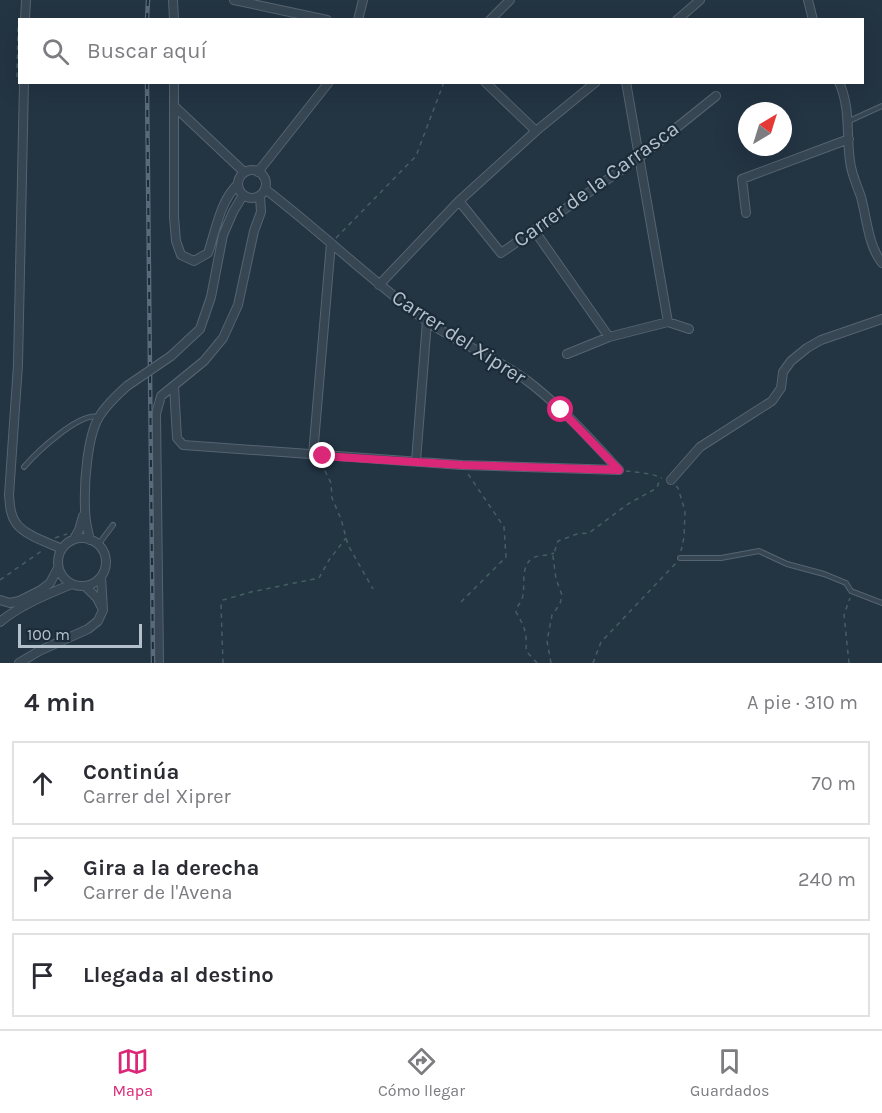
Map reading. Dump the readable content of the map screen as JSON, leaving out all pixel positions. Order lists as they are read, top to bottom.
{
  "streets": {
    "street": ["Carrer de la Carrasca", "Carrer del Xiprer"]
  },
  "scale_bar": "100 m",
  "north": "top right",
  "page": {
    "search": "Buscar aquí",
    "scale": "100 m",
    "heading": ["4 min", "A pie · 310 m"],
    "list": [
      ["Continúa", "Carrer del Xiprer", "70 m"],
      ["Gira a la derecha", "Carrer de l'Avena", "240 m"],
      "Llegada al destino"
    ],
    "nav": ["Mapa", "Cómo llegar", "Guardados"]
  }
}
